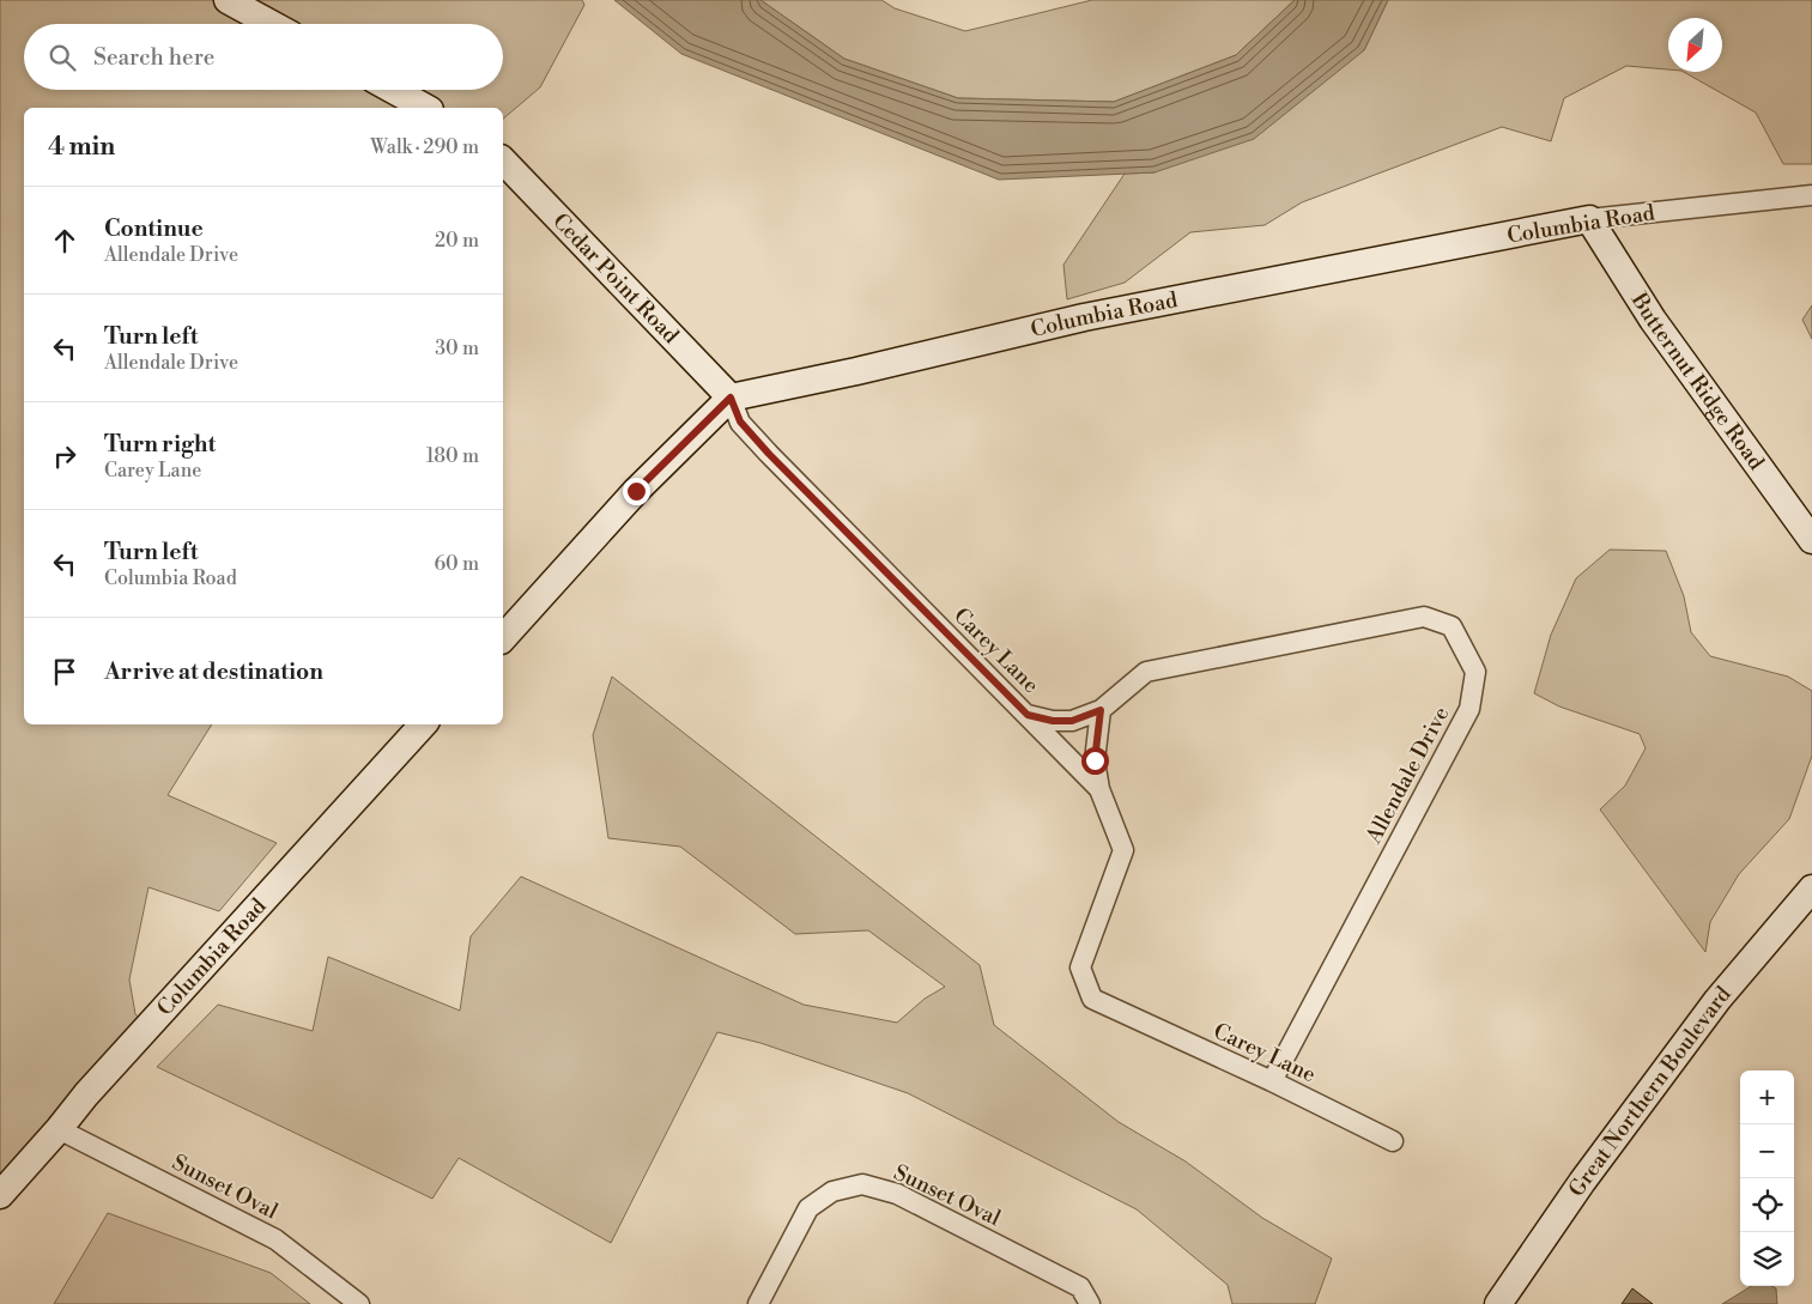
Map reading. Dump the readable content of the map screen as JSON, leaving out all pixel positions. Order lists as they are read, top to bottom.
{
  "streets": {
    "street": [
      "Columbia Road",
      "Cedar Point Road",
      "Butternut Ridge Road",
      "Carey Lane",
      "Allendale Drive",
      "Great Northern Boulevard",
      "Sunset Oval"
    ]
  },
  "crossings": [
    ["Columbia Road", "Cedar Point Road"],
    ["Columbia Road", "Butternut Ridge Road"],
    ["Columbia Road", "Carey Lane"],
    ["Columbia Road", "Sunset Oval"],
    ["Cedar Point Road", "Carey Lane"],
    ["Carey Lane", "Allendale Drive"]
  ],
  "north": "bottom left",
  "page": {
    "search": "Search here",
    "heading": ["4 min", "Walk · 290 m"],
    "list": [
      ["Continue", "Allendale Drive", "20 m"],
      ["Turn left", "Allendale Drive", "30 m"],
      ["Turn right", "Carey Lane", "180 m"],
      ["Turn left", "Columbia Road", "60 m"],
      "Arrive at destination"
    ],
    "map_buttons": ["+", "−"]
  }
}
